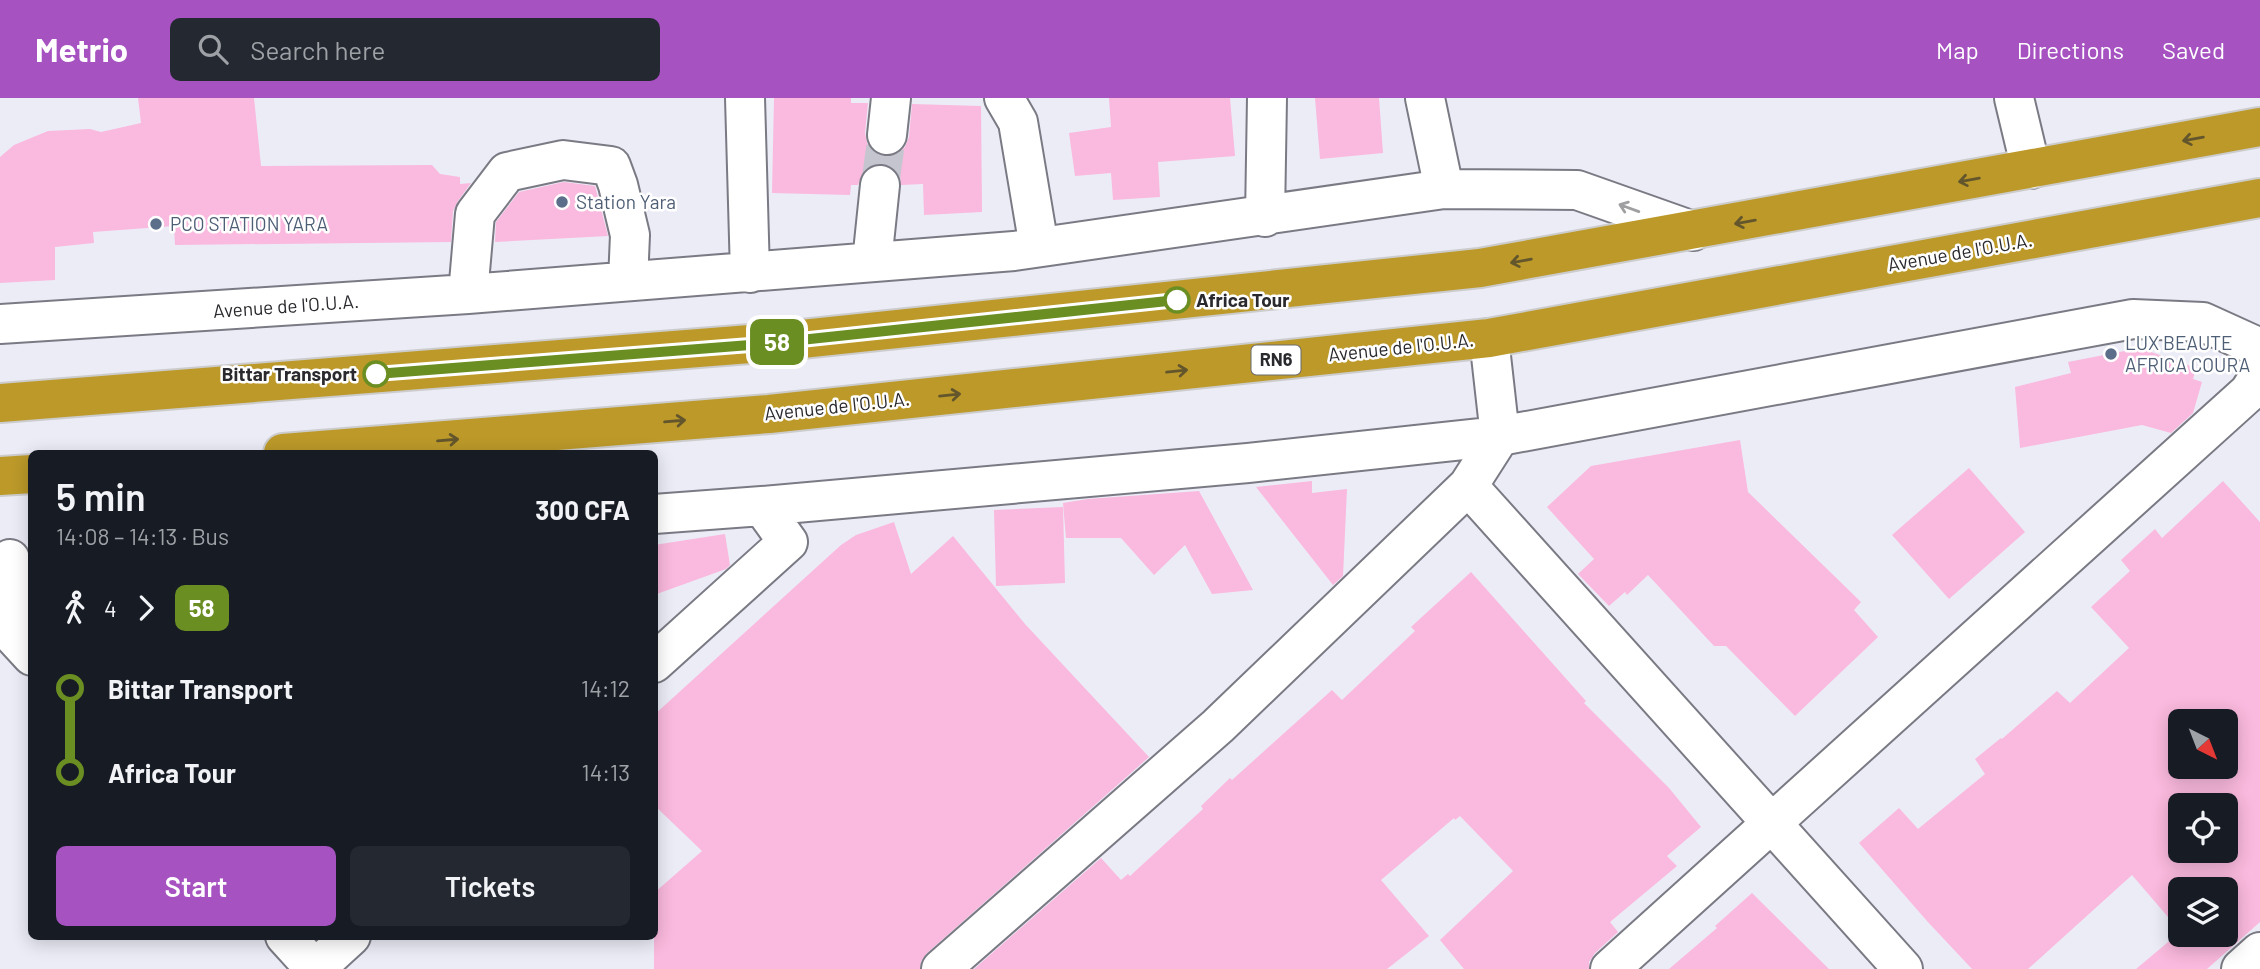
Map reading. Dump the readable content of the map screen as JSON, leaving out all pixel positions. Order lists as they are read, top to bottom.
{
  "streets": {
    "highway": ["Avenue de l'O.U.A.", "RN6"]
  },
  "places": [
    "Station Yara",
    "PCO STATION YARA",
    "Africa Tour",
    "LUX BEAUTE AFRICA COURA",
    "Bittar Transport"
  ],
  "lines": ["bus line 58"],
  "north": "bottom right",
  "page": {
    "header": "Metrio",
    "search": "Search here",
    "nav": ["Map", "Directions", "Saved"],
    "on_map": "58",
    "heading": ["5 min", "14:08 – 14:13 · Bus", "300 CFA"],
    "legs": ["4", "58"],
    "list": [
      {
        "name": "Bittar Transport",
        "value": "14:12"
      },
      {
        "name": "Africa Tour",
        "value": "14:13"
      }
    ],
    "buttons": ["Start", "Tickets"]
  }
}
